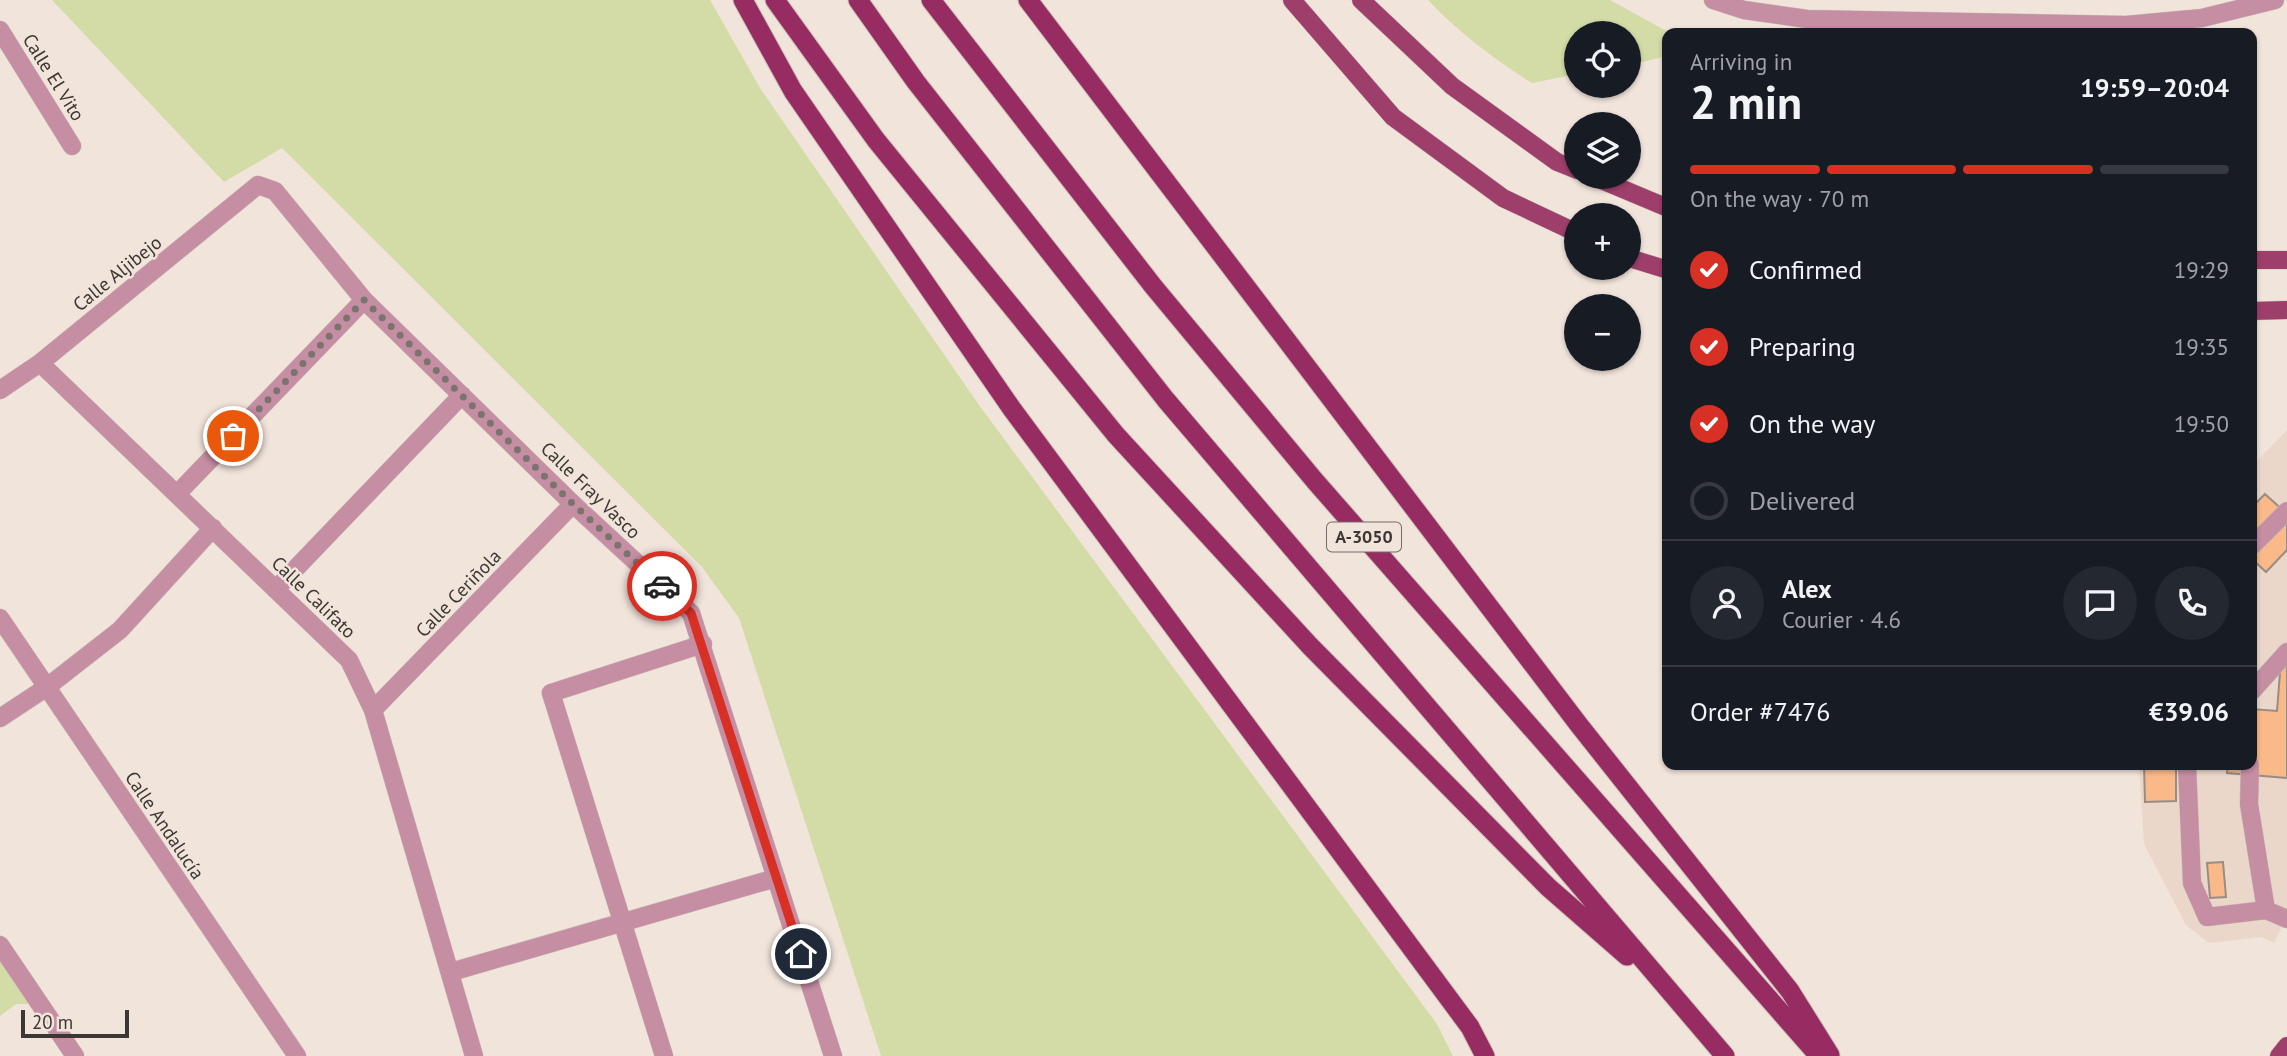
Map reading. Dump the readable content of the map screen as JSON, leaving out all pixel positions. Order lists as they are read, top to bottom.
{
  "streets": {
    "highway": ["A-3050"],
    "street": [
      "Calle El Vito",
      "Calle Aljibejo",
      "Calle Fray Vasco",
      "Calle Ceriñola",
      "Calle Califato",
      "Calle Andalucía"
    ]
  },
  "crossings": [
    ["Calle Aljibejo", "Calle Fray Vasco"],
    ["Calle Aljibejo", "Calle Califato"],
    ["Calle Fray Vasco", "Calle Ceriñola"],
    ["Calle Ceriñola", "Calle Califato"]
  ],
  "scale_bar": "20 m",
  "page": {
    "map_buttons": ["+", "−"],
    "heading": ["2 min", "Arriving in", "19:59–20:04"],
    "panel": [
      "Alex",
      "Courier · 4.6",
      "Order #7476",
      "€39.06"
    ],
    "bar": "On the way · 70 m",
    "list": [
      ["Confirmed", "19:29"],
      ["Preparing", "19:35"],
      ["On the way", "19:50"],
      "Delivered"
    ],
    "scale": "20 m"
  }
}
